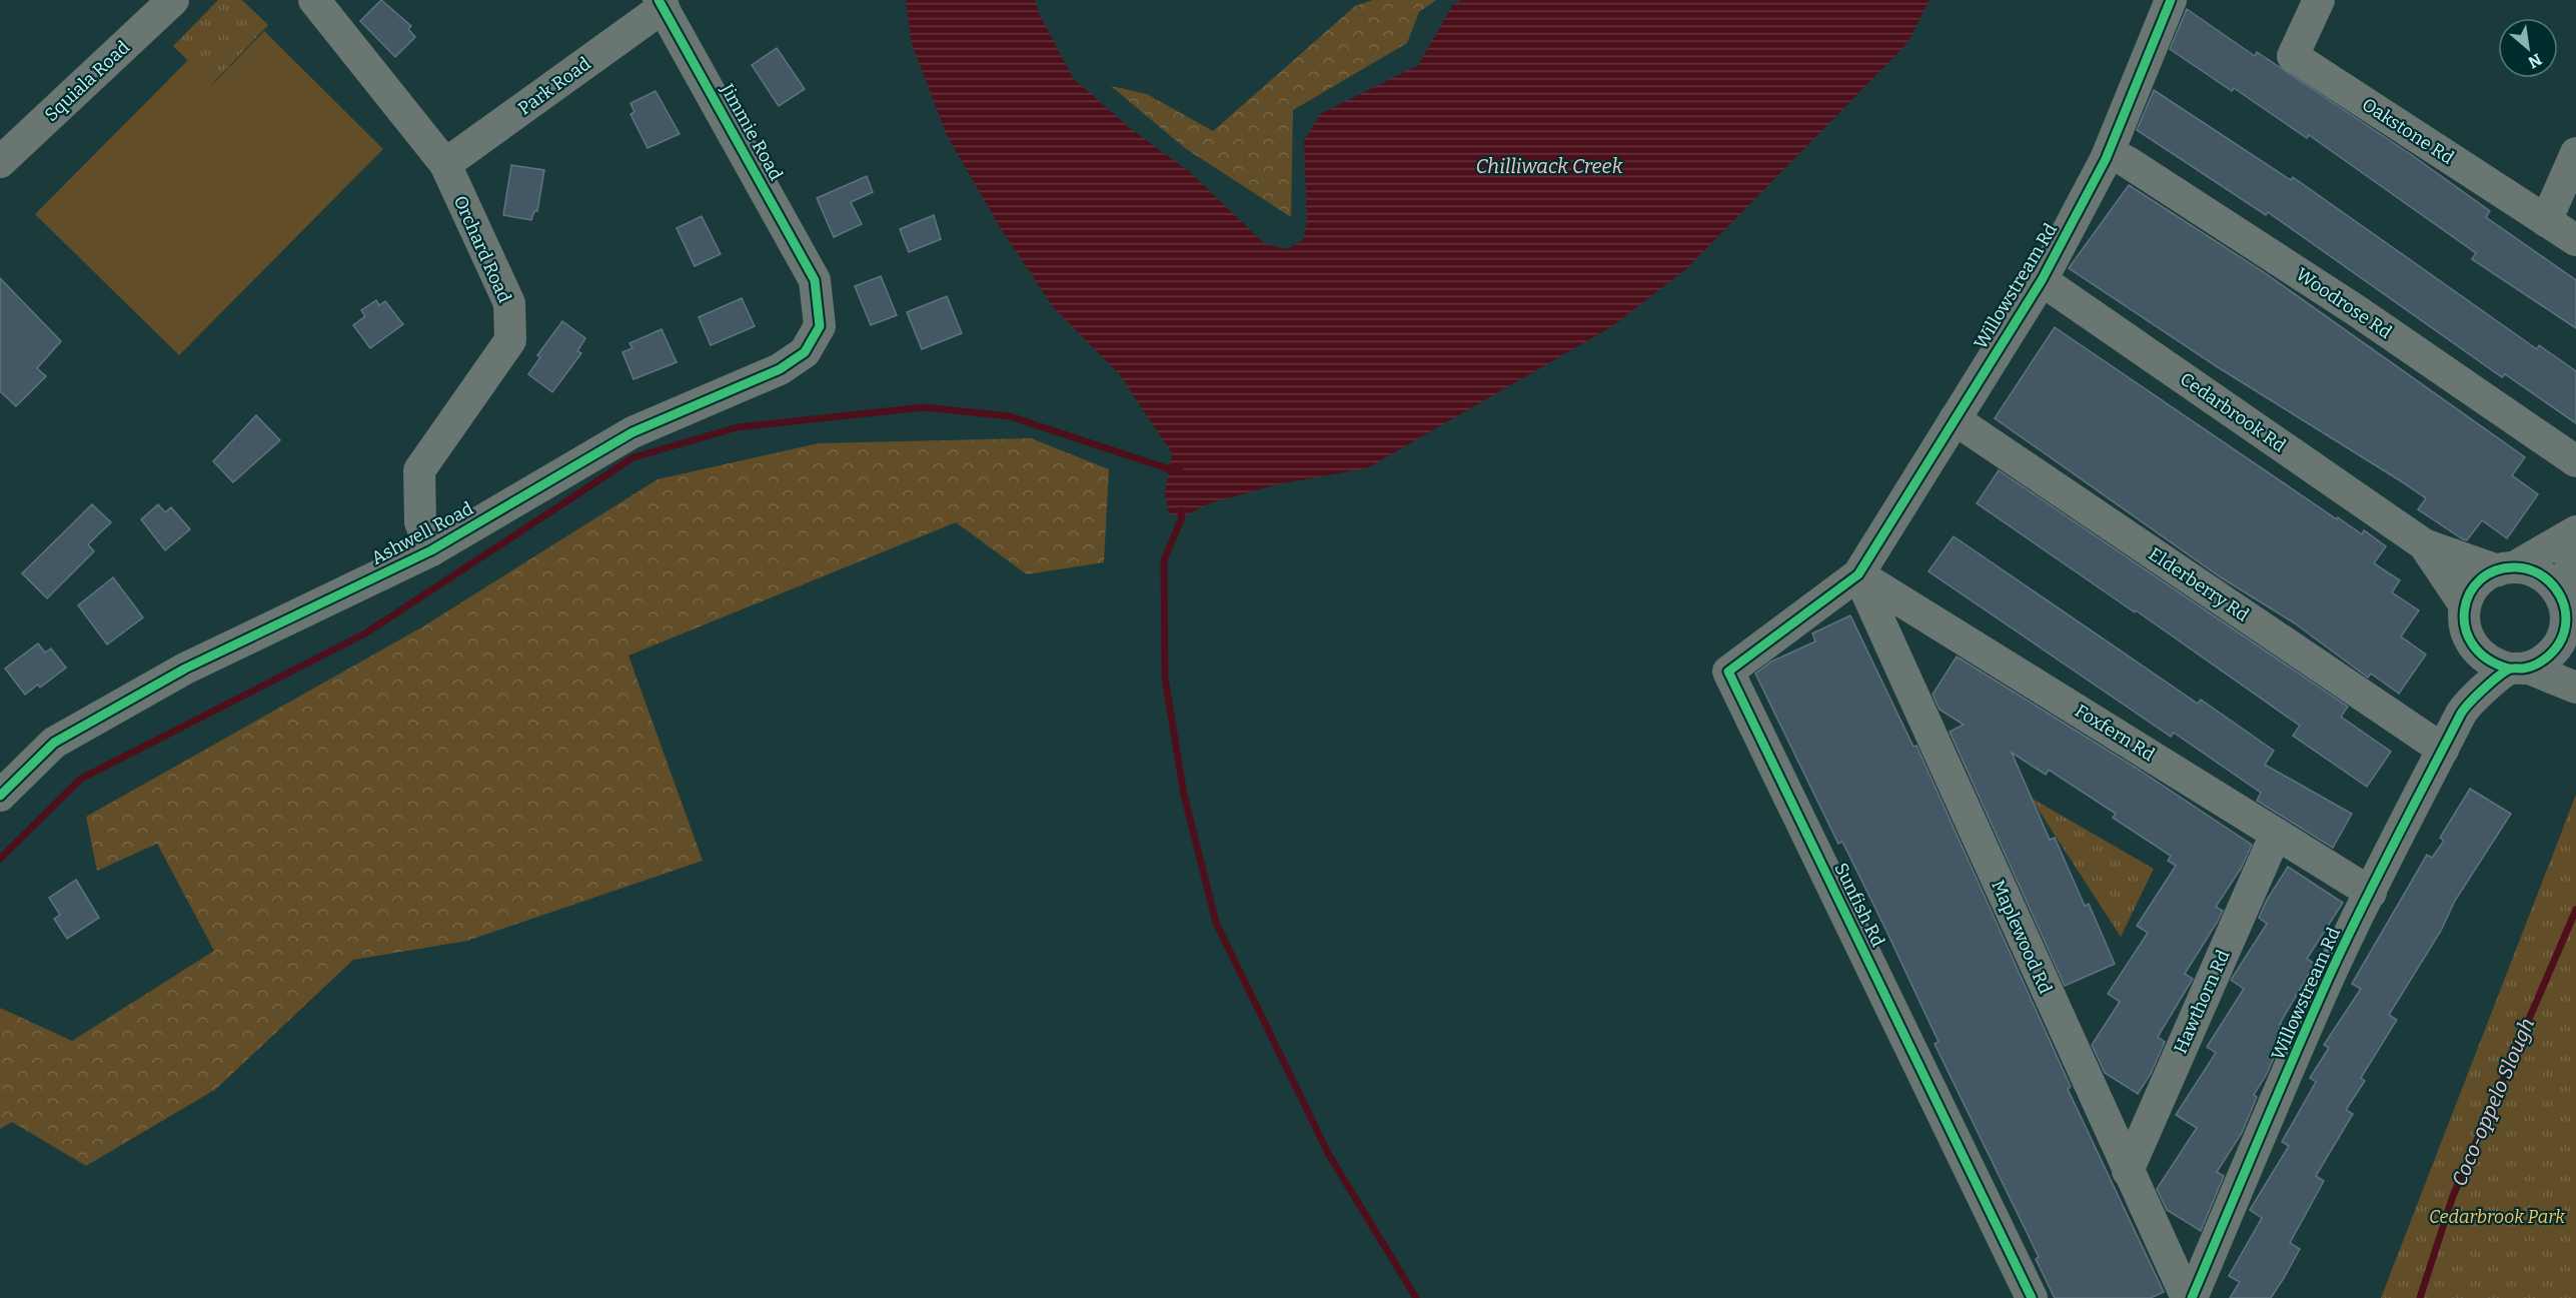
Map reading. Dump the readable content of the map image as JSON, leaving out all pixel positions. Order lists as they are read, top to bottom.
{
  "streets": {
    "street": [
      "Squiala Road",
      "Park Road",
      "Oakstone Rd",
      "Jimmie Road",
      "Orchard Road",
      "Willowstream Rd",
      "Woodrose Rd",
      "Cedarbrook Rd",
      "Ashwell Road",
      "Elderberry Rd",
      "Foxfern Rd",
      "Sunfish Rd",
      "Maplewood Rd",
      "Hawthorn Rd"
    ]
  },
  "crossings": [
    ["Park Road", "Jimmie Road"],
    ["Park Road", "Orchard Road"],
    ["Jimmie Road", "Ashwell Road"],
    ["Orchard Road", "Ashwell Road"],
    ["Willowstream Rd", "Woodrose Rd"],
    ["Willowstream Rd", "Cedarbrook Rd"],
    ["Willowstream Rd", "Elderberry Rd"],
    ["Willowstream Rd", "Foxfern Rd"],
    ["Willowstream Rd", "Sunfish Rd"],
    ["Willowstream Rd", "Maplewood Rd"],
    ["Foxfern Rd", "Sunfish Rd"],
    ["Foxfern Rd", "Maplewood Rd"],
    ["Foxfern Rd", "Hawthorn Rd"],
    ["Sunfish Rd", "Maplewood Rd"],
    ["Maplewood Rd", "Hawthorn Rd"]
  ],
  "water": ["Chilliwack Creek", "Coco-oppelo Slough"],
  "parks": ["Cedarbrook Park"],
  "north": "bottom right"
}
